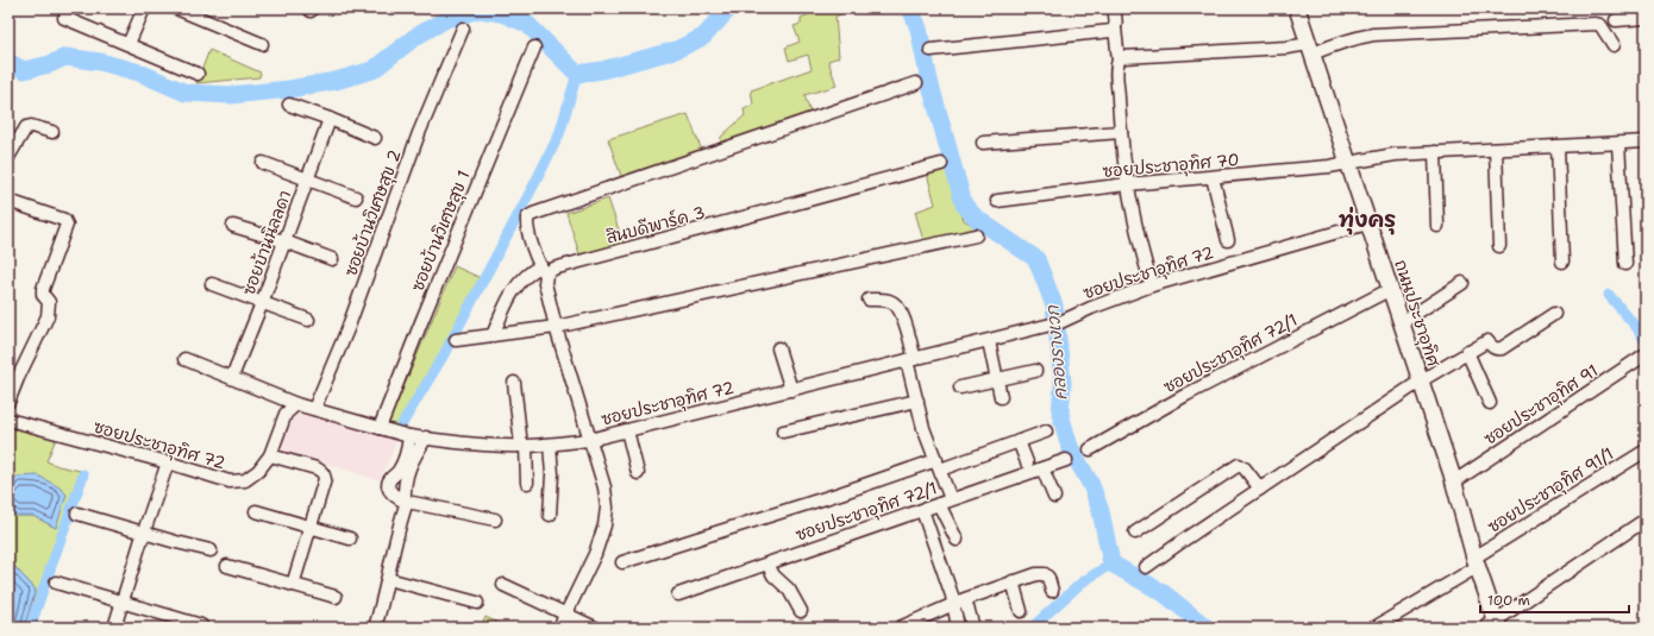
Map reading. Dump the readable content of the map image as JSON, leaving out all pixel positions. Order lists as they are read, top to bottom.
{
  "streets": {
    "main road": ["ถนนประชาอุทิศ"],
    "street": [
      "ซอยประชาอุทิศ 70",
      "ซอยบ้านวิเศษสุข 2",
      "สินบดีพาร์ค 3",
      "ซอยบ้านวิเศษสุข 1",
      "ซอยบ้านนิลลดา",
      "ซอยประชาอุทิศ 72",
      "ซอยประชาอุทิศ 72/1",
      "ซอยประชาอุทิศ 91",
      "ซอยประชาอุทิศ 91/1"
    ]
  },
  "crossings": [
    ["ซอยประชาอุทิศ 70", "ถนนประชาอุทิศ"],
    ["ซอยบ้านวิเศษสุข 2", "ซอยประชาอุทิศ 72"],
    ["ซอยบ้านวิเศษสุข 1", "ซอยประชาอุทิศ 72"],
    ["ซอยประชาอุทิศ 72", "ถนนประชาอุทิศ"],
    ["ถนนประชาอุทิศ", "ซอยประชาอุทิศ 72/1"],
    ["ถนนประชาอุทิศ", "ซอยประชาอุทิศ 91"],
    ["ถนนประชาอุทิศ", "ซอยประชาอุทิศ 91/1"]
  ],
  "districts": ["ทุ่งครุ"],
  "water": ["คลองรางเวก"],
  "scale_bar": "100 m"
}
